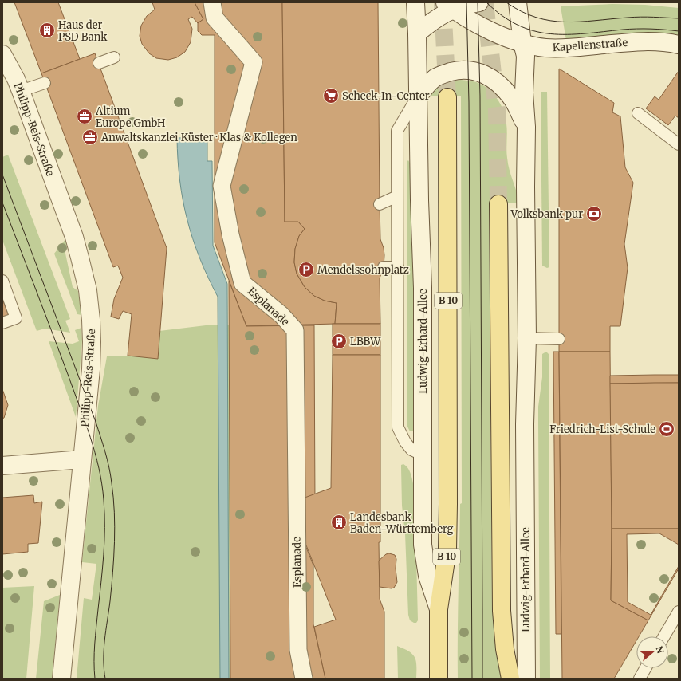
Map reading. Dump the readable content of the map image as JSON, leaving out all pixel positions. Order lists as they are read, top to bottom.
{
  "streets": {
    "main road": [
      "Kapellenstraße",
      "Philipp-Reis-Straße",
      "B 10",
      "Ludwig-Erhard-Allee"
    ],
    "street": ["Esplanade"]
  },
  "crossings": [
    ["Kapellenstraße", "Ludwig-Erhard-Allee"],
    ["B 10", "Ludwig-Erhard-Allee"]
  ],
  "places": {
    "building": ["Haus der PSD Bank", "Landesbank Baden-Württemberg"],
    "supermarket": ["Scheck-In-Center"],
    "office": ["Altium Europe GmbH", "Anwaltskanzlei Küster · Klas & Kollegen"],
    "bank": ["Volksbank pur"],
    "parking": ["Mendelssohnplatz", "LBBW"],
    "sports": ["Friedrich-List-Schule"]
  },
  "north": "right"
}
